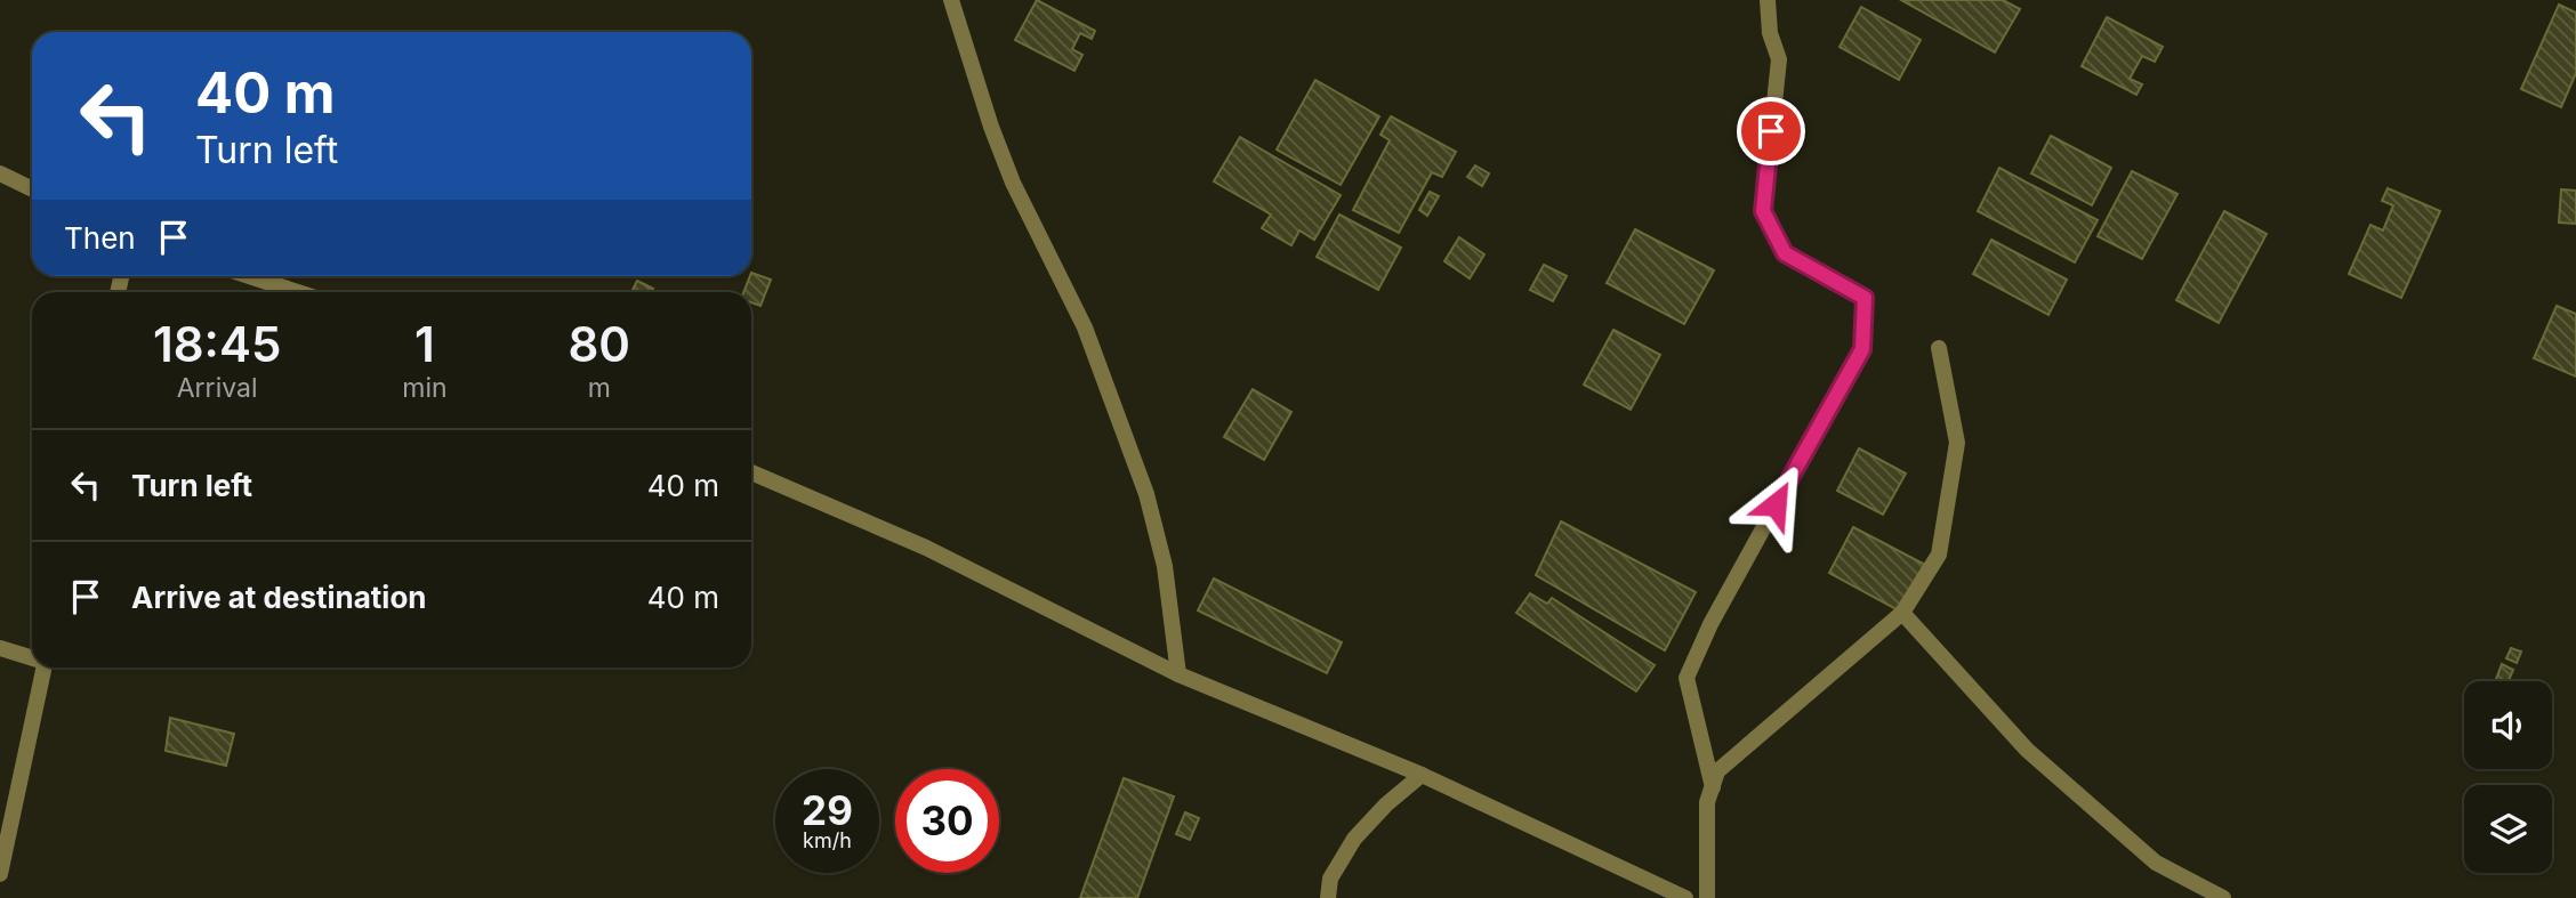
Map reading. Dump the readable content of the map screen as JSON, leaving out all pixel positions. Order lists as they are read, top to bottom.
{
  "page": {
    "turn": ["40 m", "Turn left"],
    "then": "Then",
    "eta": [
      "18:45",
      "Arrival",
      "1",
      "min",
      "80",
      "m"
    ],
    "list": [
      {
        "name": "Turn left",
        "value": "40 m"
      },
      {
        "name": "Arrive at destination",
        "value": "40 m"
      }
    ],
    "speed": "29 km/h",
    "limit": "30"
  }
}
